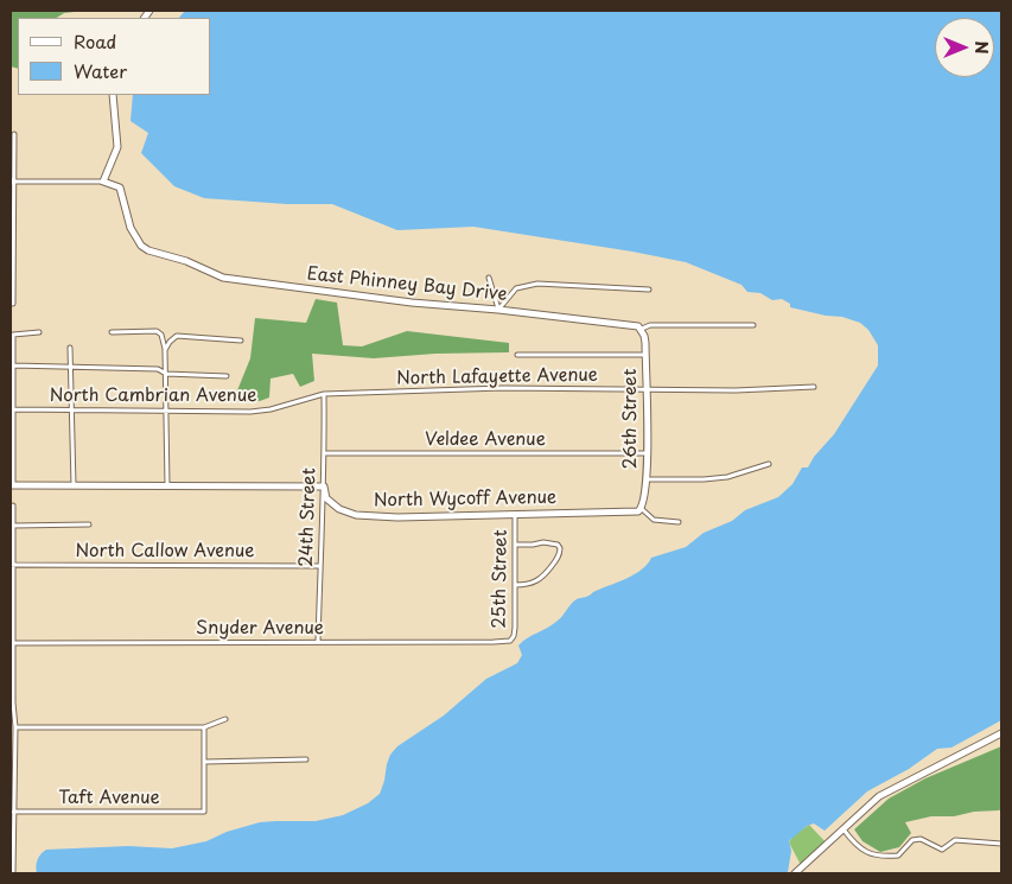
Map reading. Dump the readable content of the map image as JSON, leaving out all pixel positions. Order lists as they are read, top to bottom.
{
  "streets": {
    "street": [
      "East Phinney Bay Drive",
      "North Lafayette Avenue",
      "North Cambrian Avenue",
      "26th Street",
      "Veldee Avenue",
      "North Wycoff Avenue",
      "24th Street",
      "North Callow Avenue",
      "25th Street",
      "Snyder Avenue",
      "Taft Avenue"
    ]
  },
  "crossings": [
    ["East Phinney Bay Drive", "26th Street"],
    ["North Lafayette Avenue", "North Cambrian Avenue"],
    ["North Lafayette Avenue", "26th Street"],
    ["North Lafayette Avenue", "24th Street"],
    ["North Cambrian Avenue", "24th Street"],
    ["26th Street", "Veldee Avenue"],
    ["26th Street", "North Wycoff Avenue"],
    ["Veldee Avenue", "24th Street"],
    ["North Wycoff Avenue", "24th Street"],
    ["North Wycoff Avenue", "25th Street"],
    ["24th Street", "North Callow Avenue"],
    ["24th Street", "Snyder Avenue"],
    ["25th Street", "Snyder Avenue"]
  ],
  "legend": ["Road", "Water"],
  "north": "right"
}
